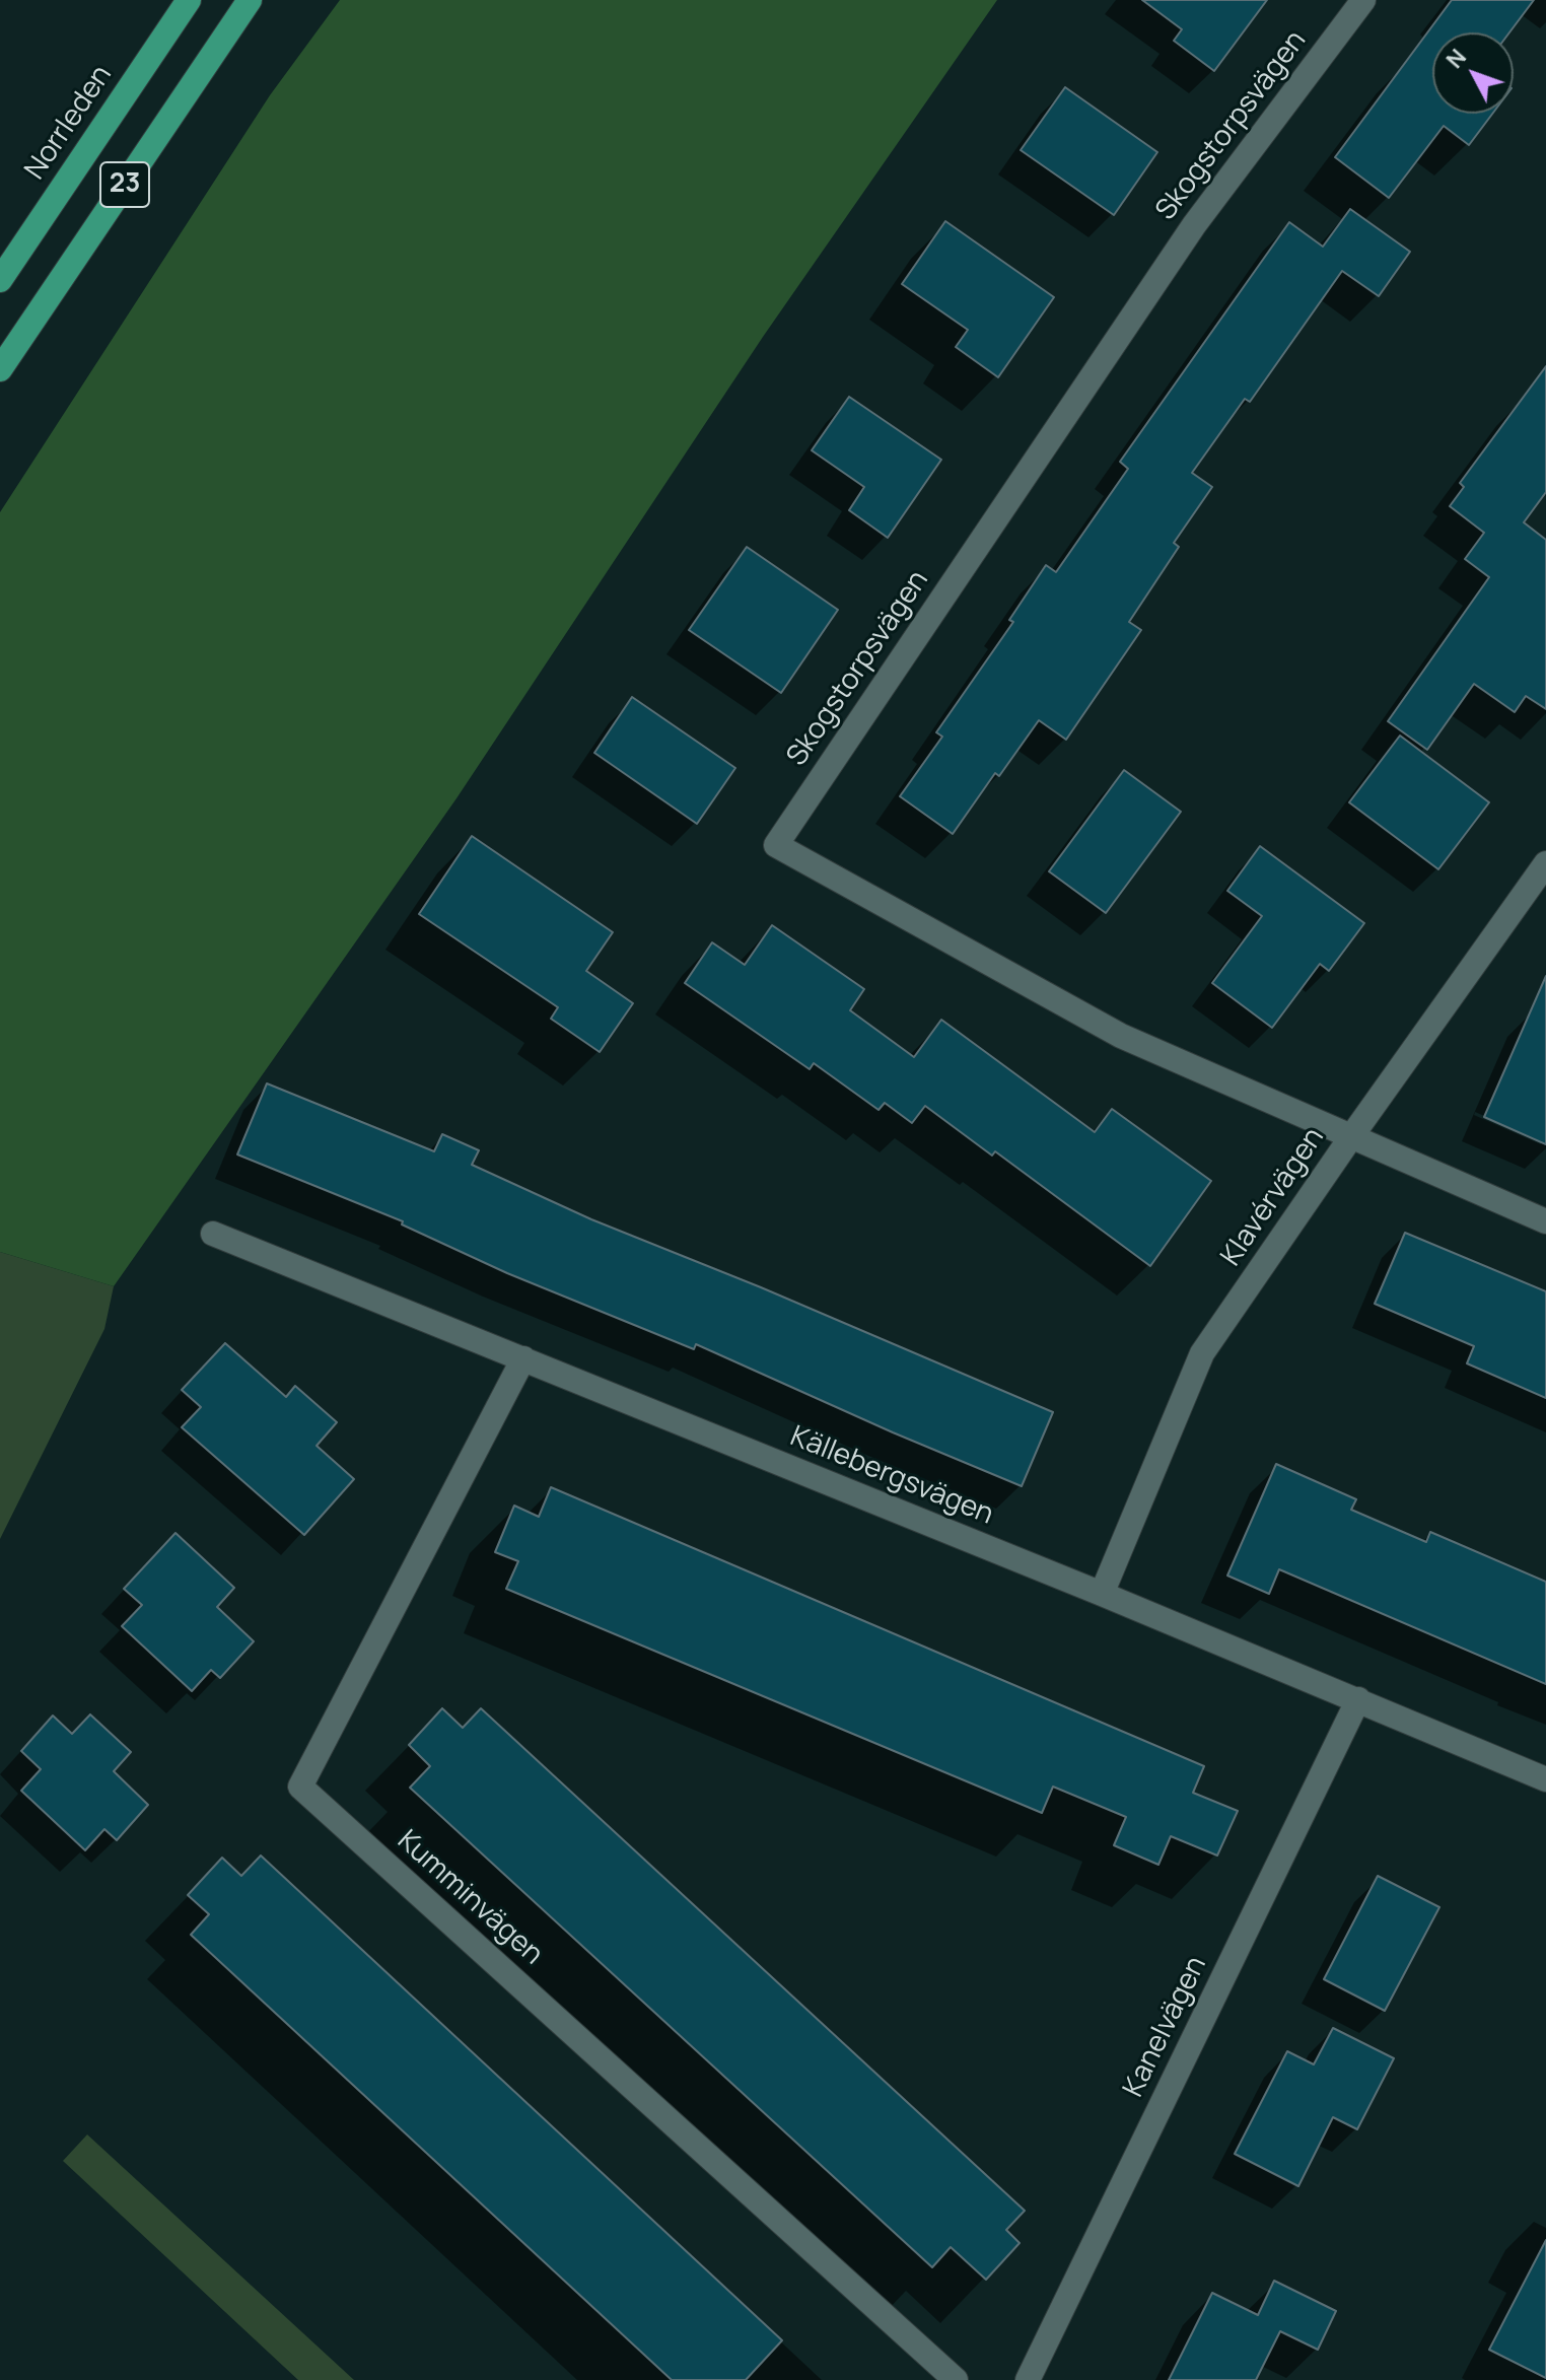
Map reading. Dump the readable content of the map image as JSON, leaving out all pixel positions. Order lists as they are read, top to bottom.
{
  "streets": {
    "highway": ["Norrleden", "23"],
    "street": [
      "Skogstorpsvägen",
      "Klavérvägen",
      "Källebergsvägen",
      "Kumminvägen",
      "Kanelvägen"
    ]
  },
  "crossings": [
    ["Skogstorpsvägen", "Klavérvägen"],
    ["Klavérvägen", "Källebergsvägen"],
    ["Källebergsvägen", "Kumminvägen"],
    ["Källebergsvägen", "Kanelvägen"]
  ],
  "north": "top left"
}
